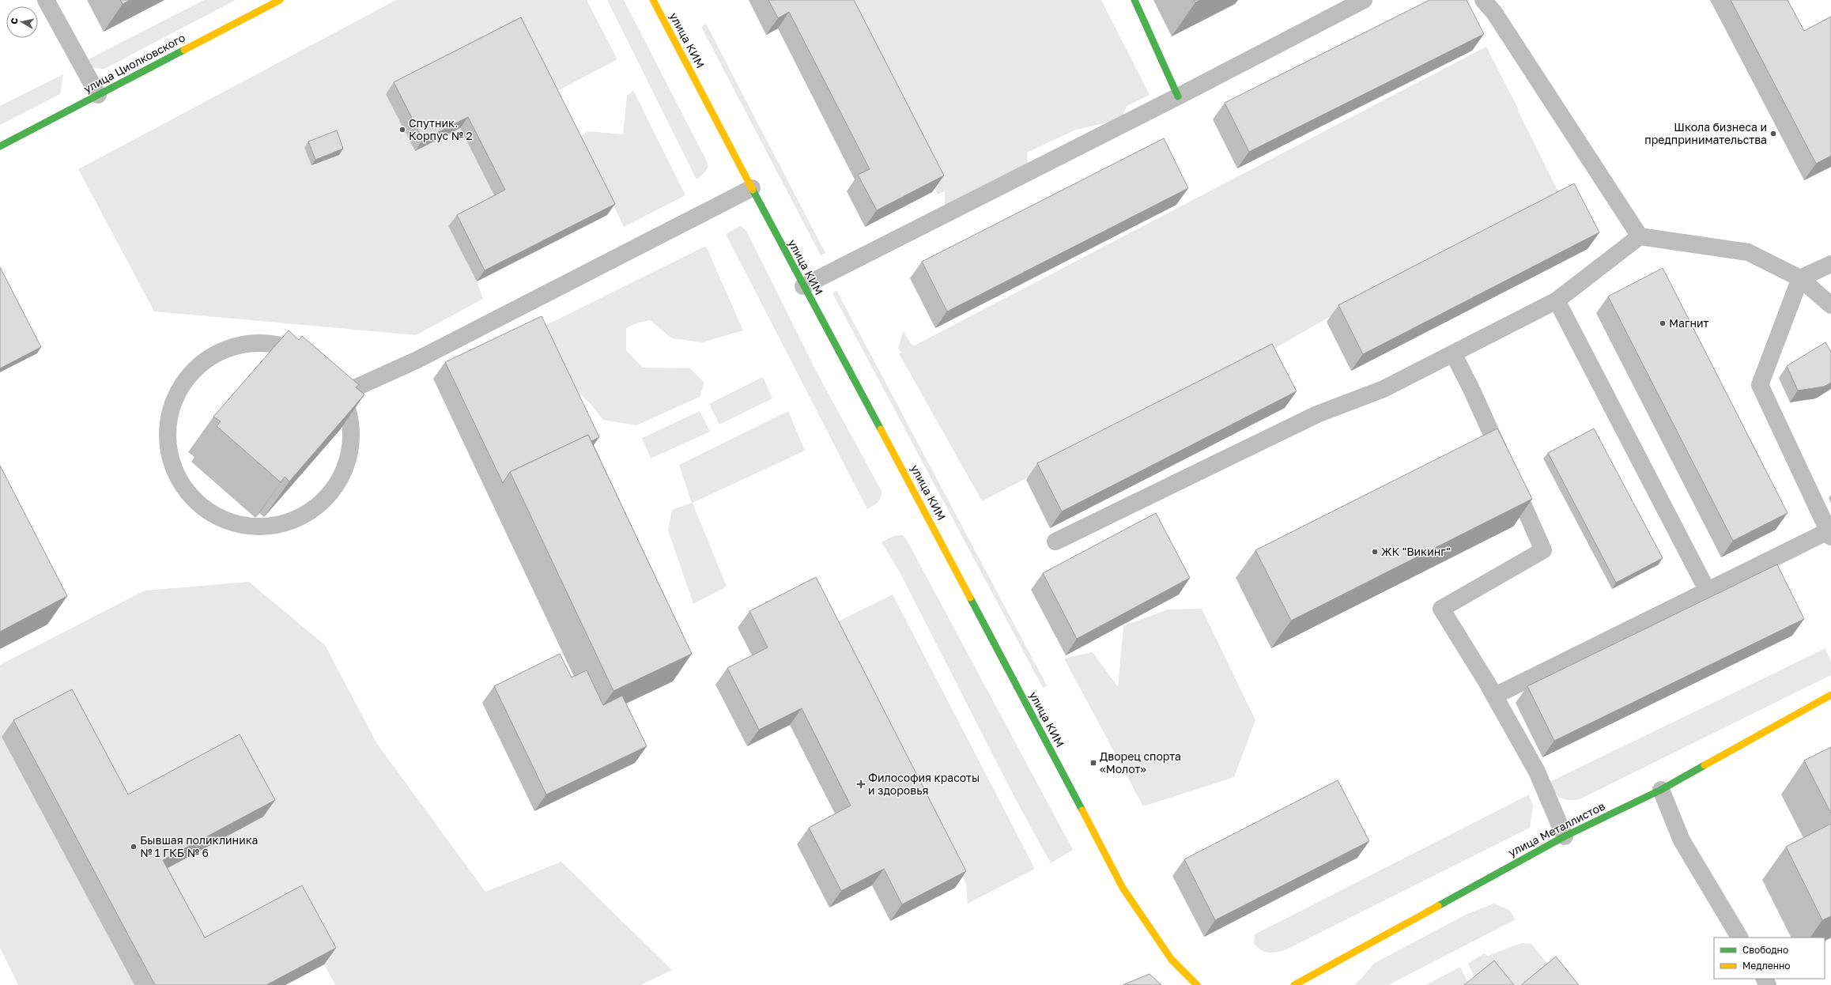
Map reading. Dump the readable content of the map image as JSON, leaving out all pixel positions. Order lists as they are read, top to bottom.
{
  "streets": {
    "street": ["улица КИМ", "улица Циолковского", "улица Металлистов"]
  },
  "places": {
    "other": [
      "Спутник. Корпус № 2",
      "Школа бизнеса и предпринимательства",
      "Магнит",
      "ЖК \"Викинг\"",
      "Бывшая поликлиника № 1 ГКБ № 6"
    ],
    "transit": ["Дворец спорта «Молот»"],
    "health": ["Философия красоты и здоровья"]
  },
  "legend": ["Свободно", "Медленно"],
  "north": "left"
}
